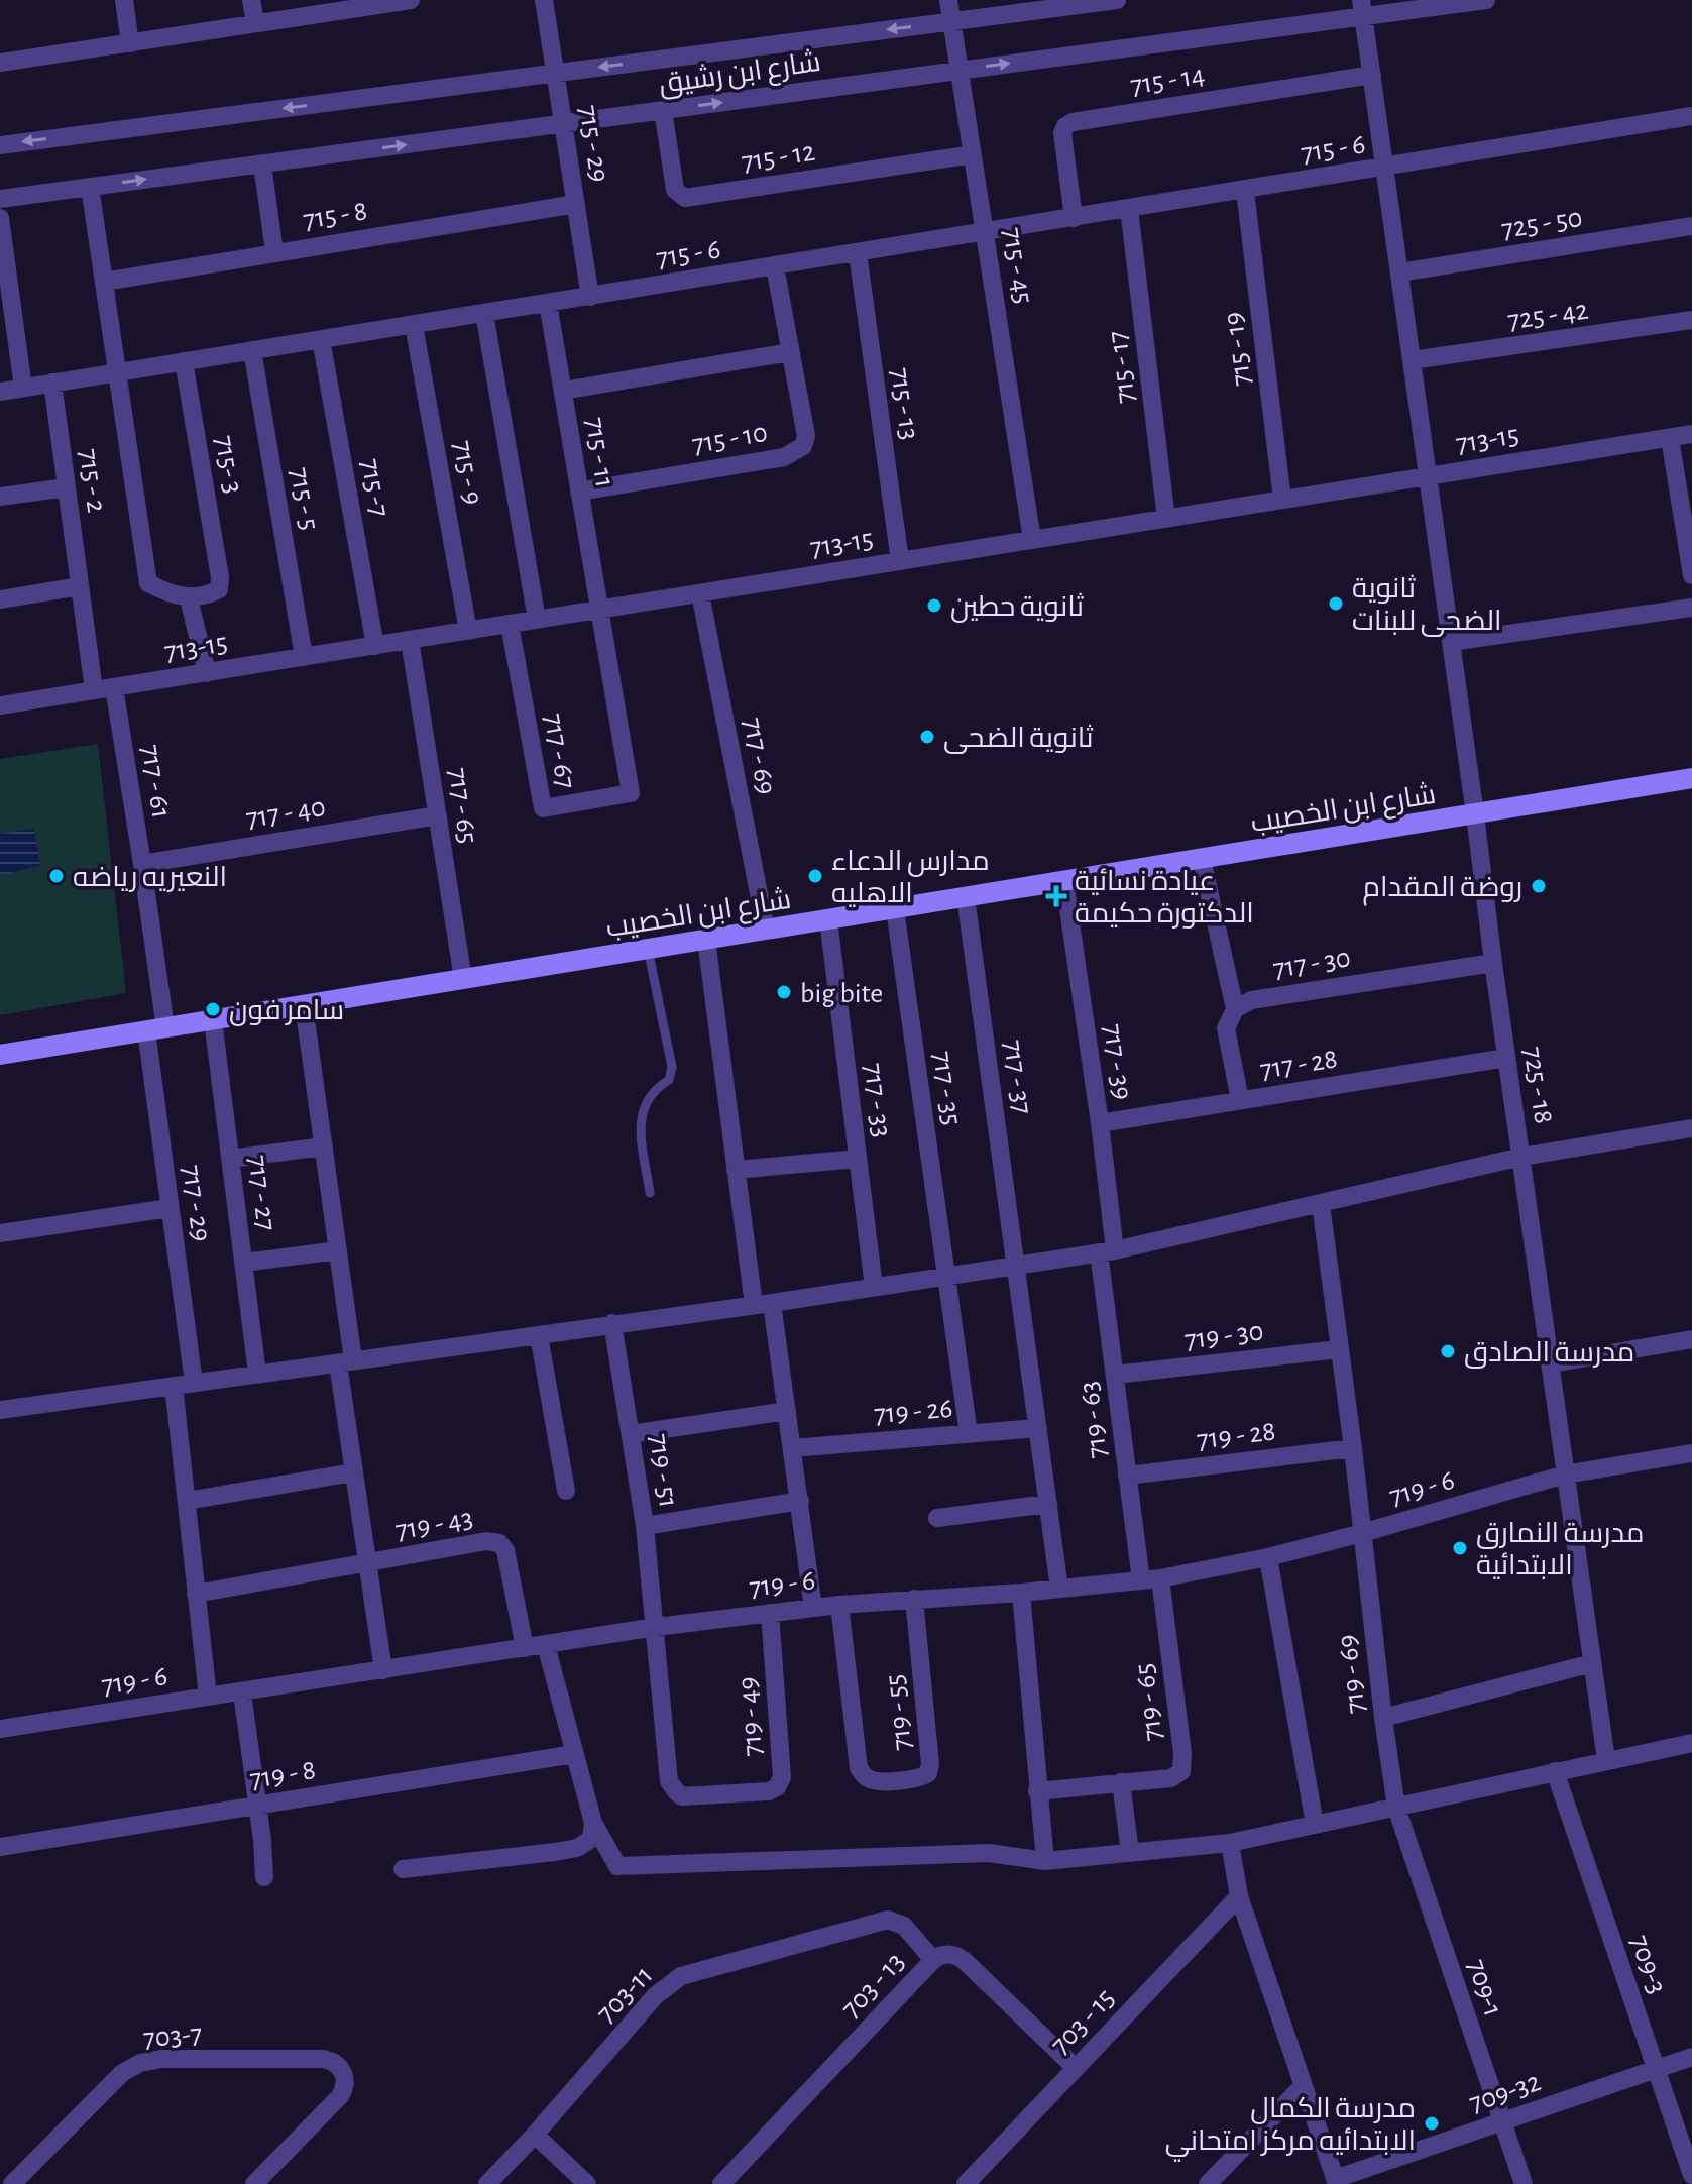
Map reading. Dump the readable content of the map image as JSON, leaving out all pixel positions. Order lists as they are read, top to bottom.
{
  "streets": {
    "street": [
      "شارع ابن رشيق",
      "715 - 14",
      "715 - 29",
      "715 - 6",
      "715 - 12",
      "715 - 8",
      "725 - 50",
      "715 - 45",
      "725 - 42",
      "715 - 19",
      "715 - 17",
      "715 - 13",
      "715 - 10",
      "713-15",
      "715 - 11",
      "715- 3",
      "715 - 9",
      "715 - 2",
      "715 -7",
      "715 - 5",
      "717 - 67",
      "717 - 69",
      "717 - 61",
      "717 - 65",
      "شارع ابن الخصيب",
      "717 - 40",
      "717 - 30",
      "717 - 39",
      "717 - 28",
      "717 - 37",
      "725 - 18",
      "717 - 35",
      "717 - 33",
      "717 - 27",
      "717 - 29",
      "719 - 30",
      "719 - 26",
      "719 - 63",
      "719 - 28",
      "719 - 51",
      "719 - 6",
      "719 - 43",
      "719 - 69",
      "719 - 65",
      "719 - 55",
      "719 - 49",
      "719 - 8",
      "709-3",
      "703 - 13",
      "709-1",
      "703-11",
      "703 - 15",
      "703-7",
      "709-32"
    ]
  },
  "crossings": [
    ["شارع ابن رشيق", "715 - 29"],
    ["شارع ابن رشيق", "715 - 12"],
    ["شارع ابن رشيق", "715 - 45"],
    ["شارع ابن رشيق", "725 - 18"],
    ["715 - 14", "715 - 6"],
    ["715 - 14", "725 - 18"],
    ["715 - 29", "715 - 6"],
    ["715 - 29", "715 - 8"],
    ["715 - 6", "715 - 45"],
    ["715 - 6", "715 - 19"],
    ["715 - 6", "715 - 17"],
    ["715 - 6", "715 - 13"],
    ["715 - 6", "715 - 10"],
    ["715 - 6", "715 - 11"],
    ["715 - 6", "715- 3"],
    ["715 - 6", "715 - 9"],
    ["715 - 6", "715 - 2"],
    ["715 - 6", "715 -7"],
    ["715 - 6", "715 - 5"],
    ["715 - 6", "725 - 18"],
    ["715 - 12", "715 - 45"],
    ["725 - 50", "725 - 18"],
    ["715 - 45", "713-15"],
    ["725 - 42", "725 - 18"],
    ["715 - 19", "713-15"],
    ["715 - 17", "713-15"],
    ["715 - 13", "713-15"],
    ["715 - 10", "715 - 11"],
    ["713-15", "715 - 11"],
    ["713-15", "715 - 9"],
    ["713-15", "715 - 2"],
    ["713-15", "715 -7"],
    ["713-15", "715 - 5"],
    ["713-15", "717 - 67"],
    ["713-15", "717 - 69"],
    ["713-15", "717 - 61"],
    ["713-15", "717 - 65"],
    ["713-15", "725 - 18"],
    ["715 - 11", "717 - 67"],
    ["717 - 69", "شارع ابن الخصيب"],
    ["717 - 61", "شارع ابن الخصيب"],
    ["717 - 61", "717 - 40"],
    ["717 - 61", "717 - 29"],
    ["717 - 65", "شارع ابن الخصيب"],
    ["717 - 65", "717 - 40"],
    ["شارع ابن الخصيب", "717 - 39"],
    ["شارع ابن الخصيب", "717 - 37"],
    ["شارع ابن الخصيب", "725 - 18"],
    ["شارع ابن الخصيب", "717 - 35"],
    ["شارع ابن الخصيب", "717 - 33"],
    ["شارع ابن الخصيب", "717 - 27"],
    ["شارع ابن الخصيب", "717 - 29"],
    ["717 - 30", "725 - 18"],
    ["717 - 39", "717 - 28"],
    ["717 - 39", "719 - 63"],
    ["717 - 28", "725 - 18"],
    ["717 - 37", "719 - 26"],
    ["717 - 37", "719 - 6"],
    ["725 - 18", "719 - 6"],
    ["717 - 35", "719 - 26"],
    ["719 - 30", "719 - 63"],
    ["719 - 30", "719 - 69"],
    ["719 - 63", "719 - 28"],
    ["719 - 63", "719 - 6"],
    ["719 - 28", "719 - 69"],
    ["719 - 51", "719 - 6"],
    ["719 - 51", "719 - 49"],
    ["719 - 6", "719 - 43"],
    ["719 - 6", "719 - 69"],
    ["719 - 6", "719 - 65"],
    ["719 - 6", "719 - 55"],
    ["719 - 6", "719 - 49"],
    ["719 - 69", "709-1"],
    ["709-3", "709-32"],
    ["703 - 13", "703-11"],
    ["703 - 13", "703 - 15"],
    ["709-1", "709-32"]
  ],
  "places": {
    "other": [
      "ثانوية الضحى للبنات",
      "ثانوية حطين",
      "ثانوية الضحى",
      "النعيريه رياضه",
      "مدارس الدعاء الاهليه",
      "روضة المقدام",
      "big bite",
      "سامر فون",
      "مدرسة الصادق",
      "مدرسة النمارق الابتدائية",
      "مدرسة الكمال الابتدائيه مركز امتحاني"
    ],
    "health": ["عيادة نسائية الدكتورة حكيمة"]
  }
}
